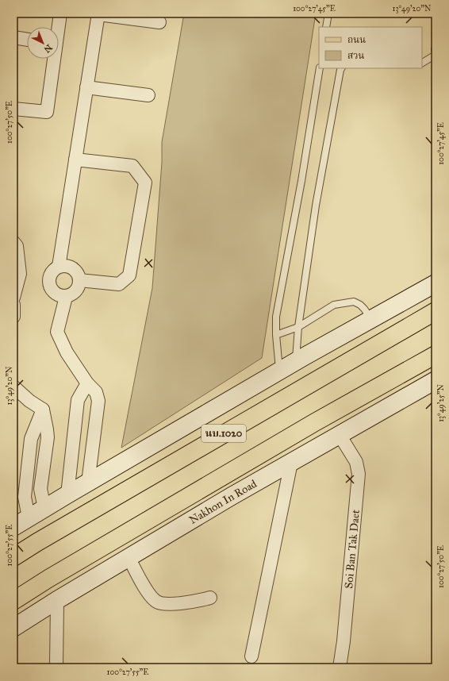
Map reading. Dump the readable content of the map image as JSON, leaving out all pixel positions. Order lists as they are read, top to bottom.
{
  "streets": {
    "main road": ["นบ.1020", "Nakhon In Road"],
    "street": ["Soi Ban Tak Daet"]
  },
  "crossings": [
    ["Nakhon In Road", "Soi Ban Tak Daet"]
  ],
  "legend": ["ถนน", "สวน"],
  "north": "bottom right",
  "coordinates": [
    "100°27'45\"E",
    "13°49'20\"N",
    "100°27'50\"E",
    "13°49'25\"N",
    "100°27'55\"E"
  ]
}
